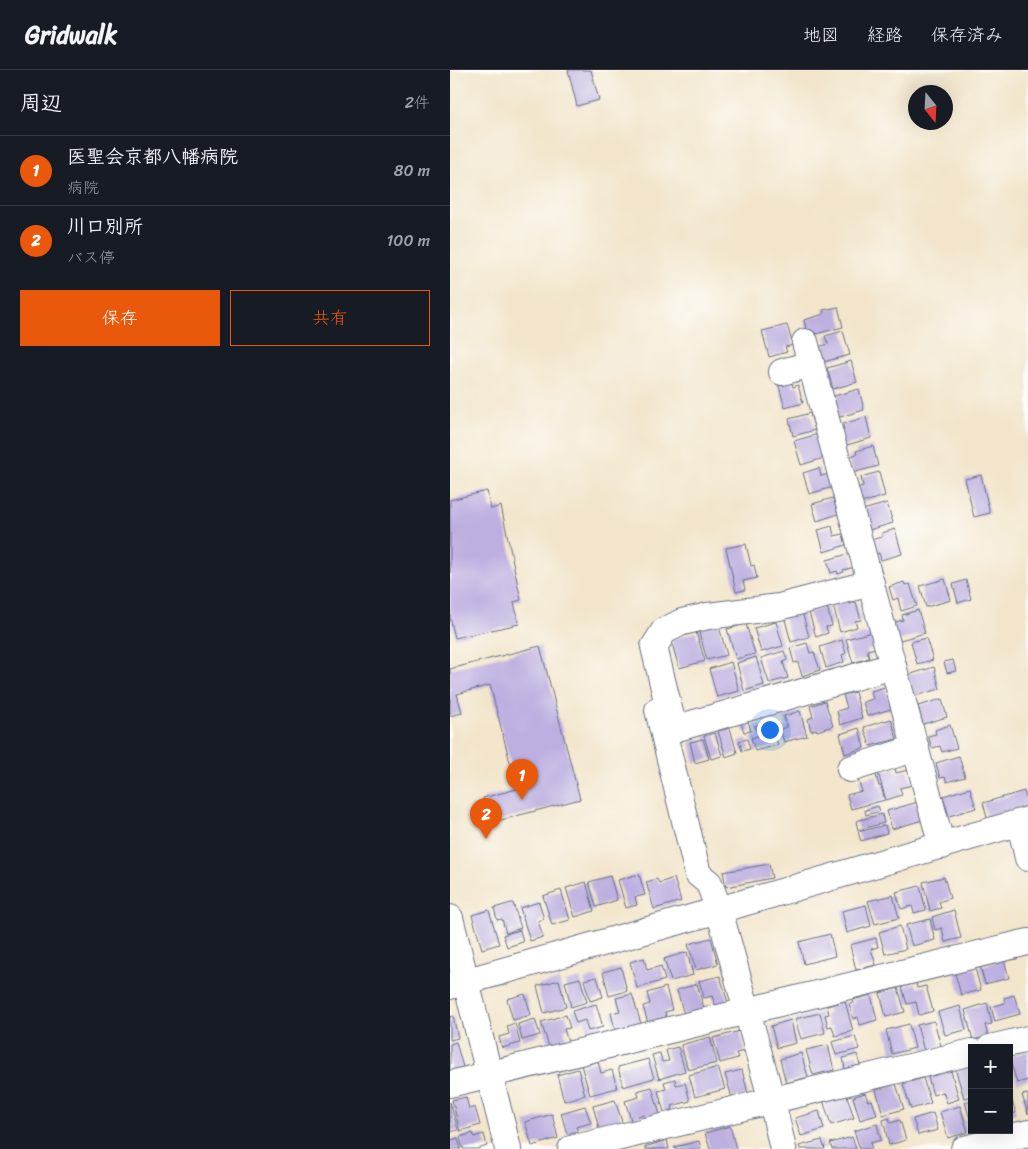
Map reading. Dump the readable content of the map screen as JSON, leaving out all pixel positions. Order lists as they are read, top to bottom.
{
  "north": "bottom",
  "page": {
    "header": "Gridwalk",
    "nav": ["地図", "経路", "保存済み"],
    "heading": ["周辺", "2件"],
    "list": [
      {
        "mark": "1",
        "name": "医聖会京都八幡病院",
        "note": "病院",
        "value": "80 m"
      },
      {
        "mark": "2",
        "name": "川口別所",
        "note": "バス停",
        "value": "100 m"
      }
    ],
    "buttons": ["保存", "共有"],
    "pins": ["1", "2"],
    "map_buttons": ["+", "−"]
  }
}
